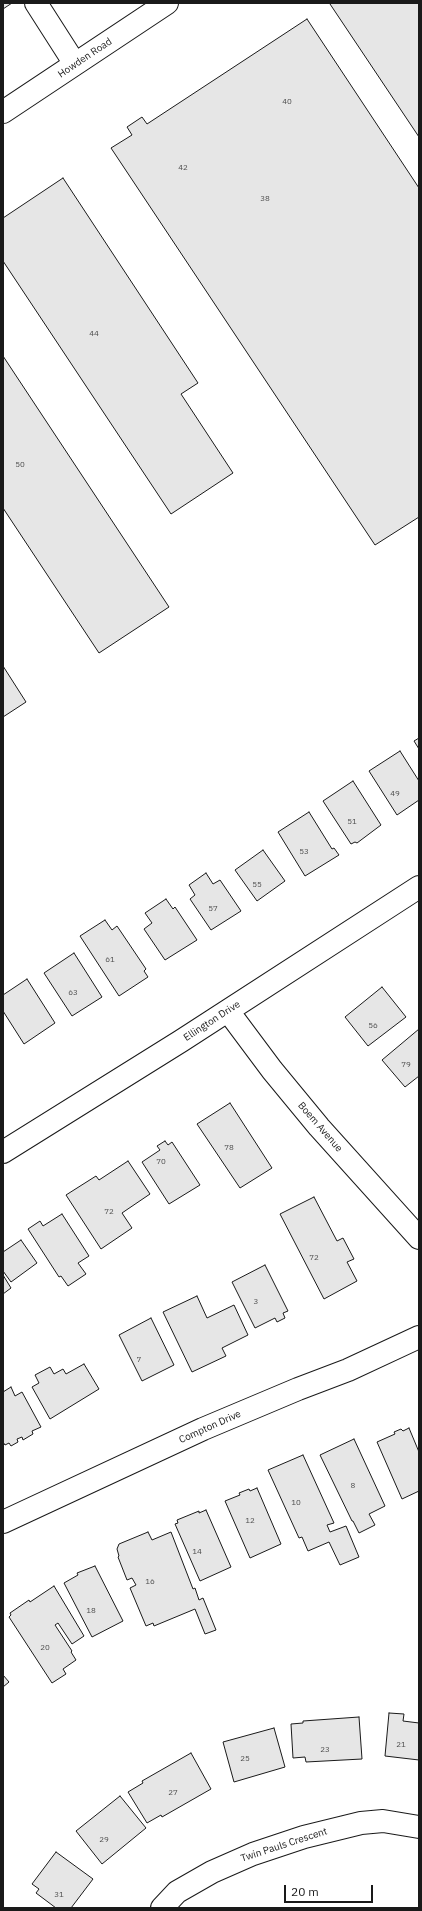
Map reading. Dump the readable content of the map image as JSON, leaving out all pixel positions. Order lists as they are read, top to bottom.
{
  "streets": {
    "street": [
      "Howden Road",
      "Ellington Drive",
      "Boem Avenue",
      "Compton Drive",
      "Twin Pauls Crescent"
    ]
  },
  "crossings": [
    ["Ellington Drive", "Boem Avenue"]
  ],
  "house_numbers": [
    "40",
    "42",
    "38",
    "44",
    "50",
    "49",
    "51",
    "53",
    "55",
    "57",
    "61",
    "63",
    "56",
    "79",
    "78",
    "70",
    "72",
    "72",
    "3",
    "7",
    "8",
    "10",
    "12",
    "14",
    "16",
    "18",
    "20",
    "21",
    "23",
    "25",
    "27",
    "29",
    "31"
  ],
  "scale_bar": "20 m"
}
